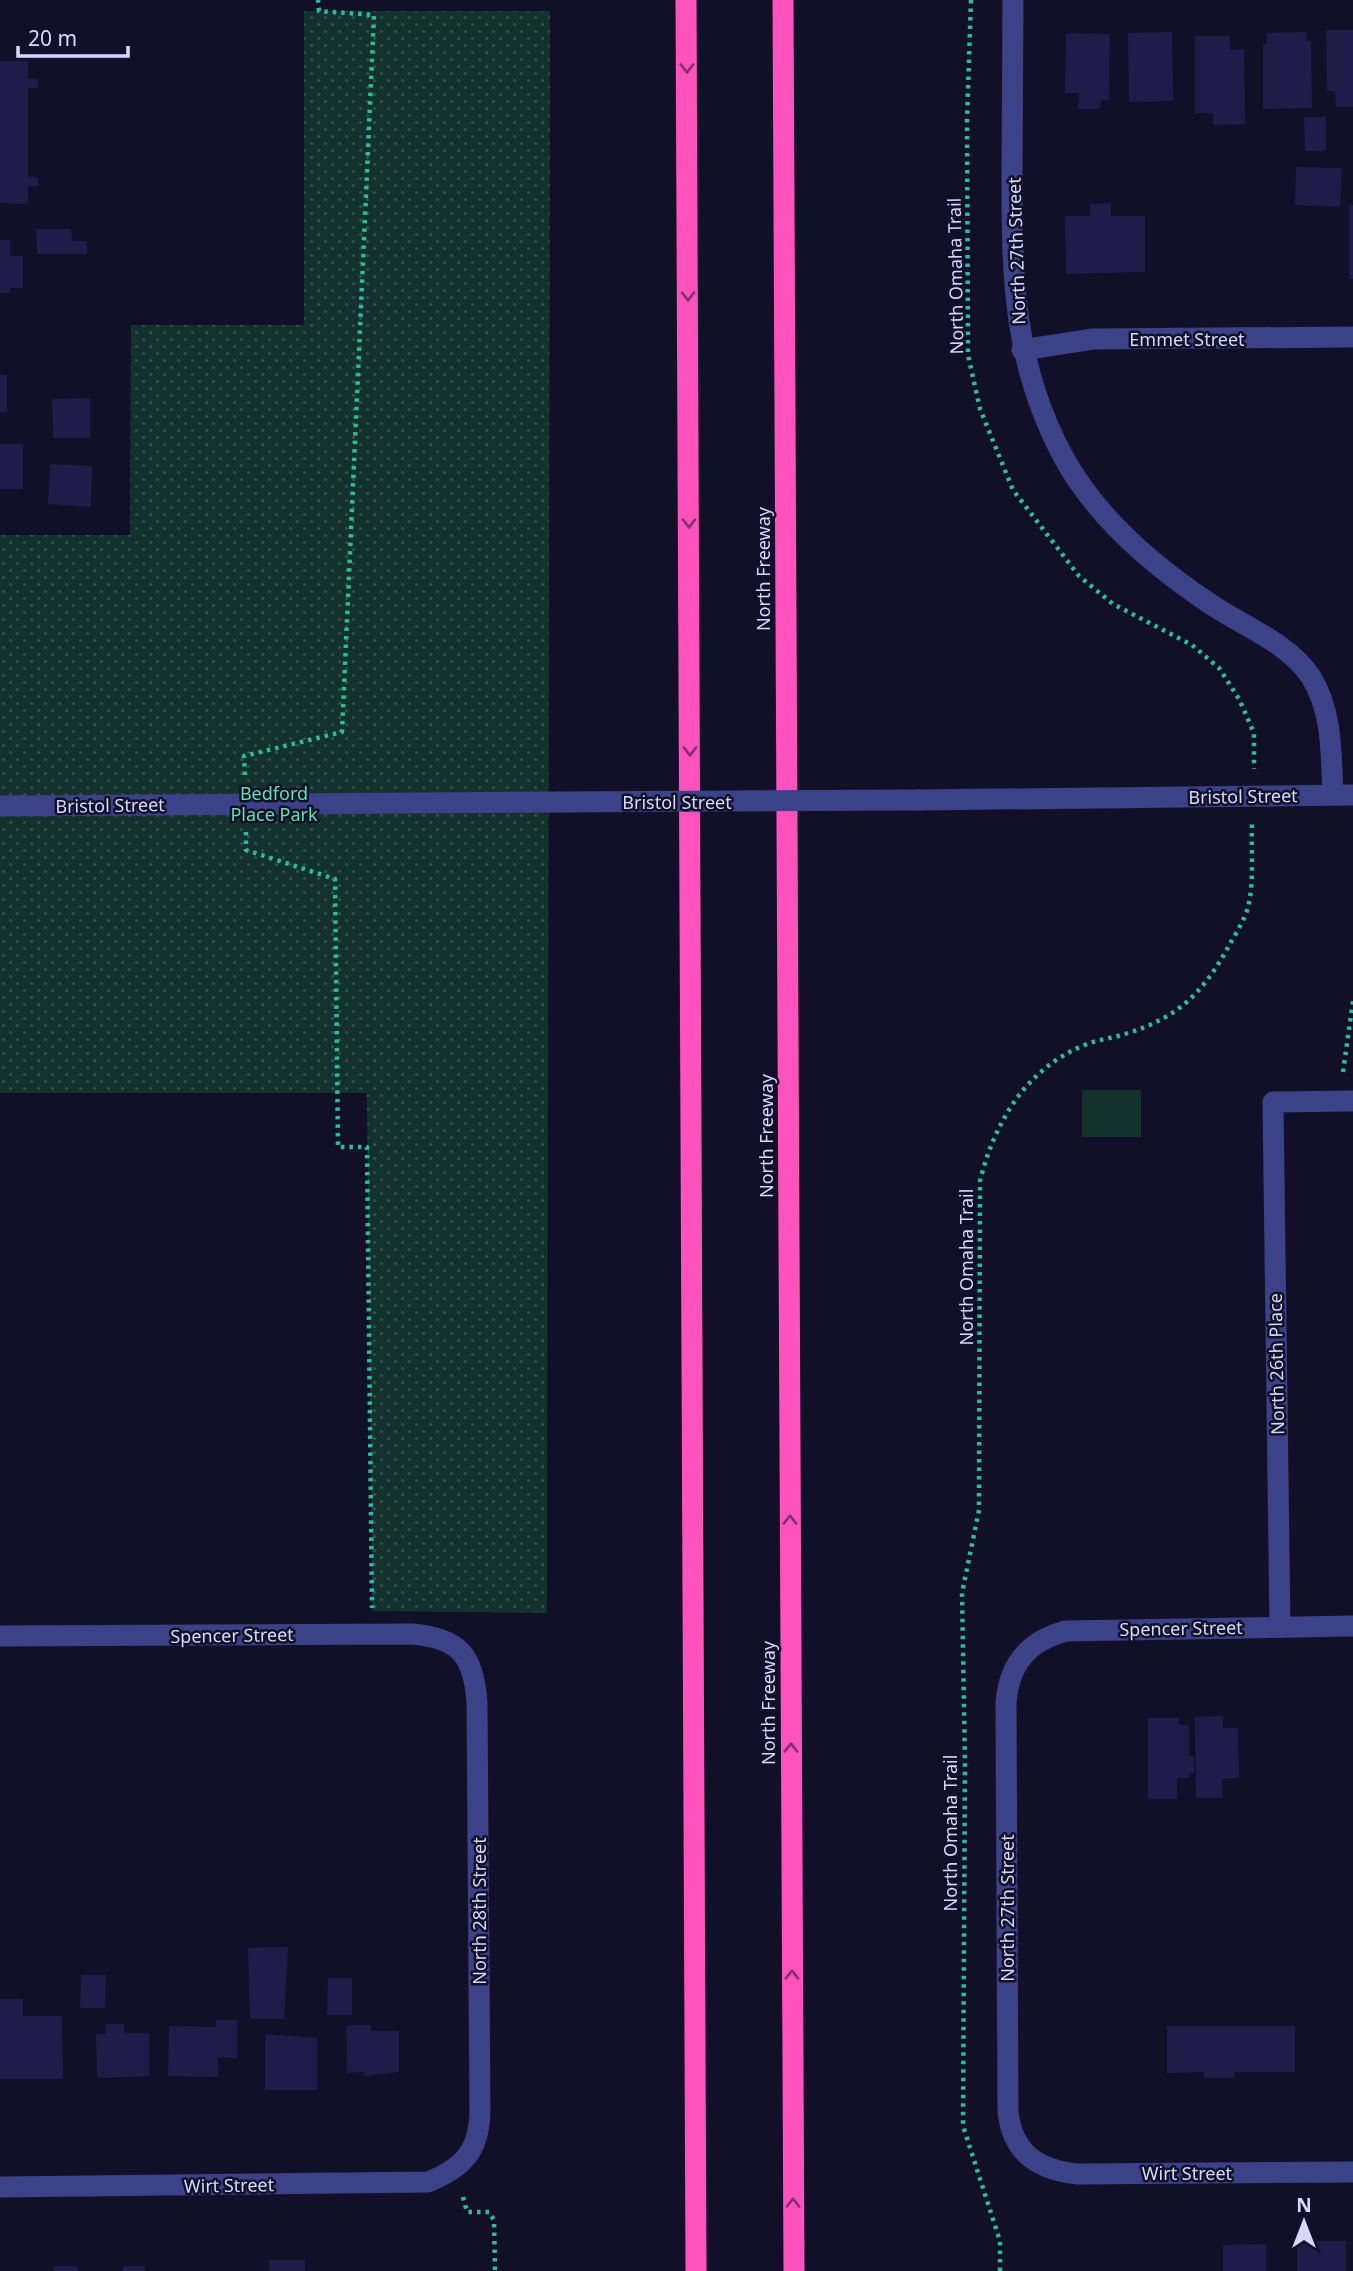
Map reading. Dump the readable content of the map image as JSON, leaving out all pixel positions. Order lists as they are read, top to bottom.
{
  "streets": {
    "highway": ["North Freeway"],
    "street": [
      "North 27th Street",
      "Emmet Street",
      "Bristol Street",
      "North 26th Place",
      "Spencer Street",
      "North 28th Street",
      "Wirt Street"
    ],
    "path": ["North Omaha Trail"]
  },
  "crossings": [
    ["North 27th Street", "Emmet Street"],
    ["North 27th Street", "Bristol Street"],
    ["North 27th Street", "Spencer Street"],
    ["North 27th Street", "Wirt Street"],
    ["North Omaha Trail", "Bristol Street"],
    ["North 26th Place", "Spencer Street"],
    ["Spencer Street", "North 28th Street"],
    ["North 28th Street", "Wirt Street"]
  ],
  "parks": ["Bedford Place Park"],
  "scale_bar": "20 m",
  "north": "top"
}
